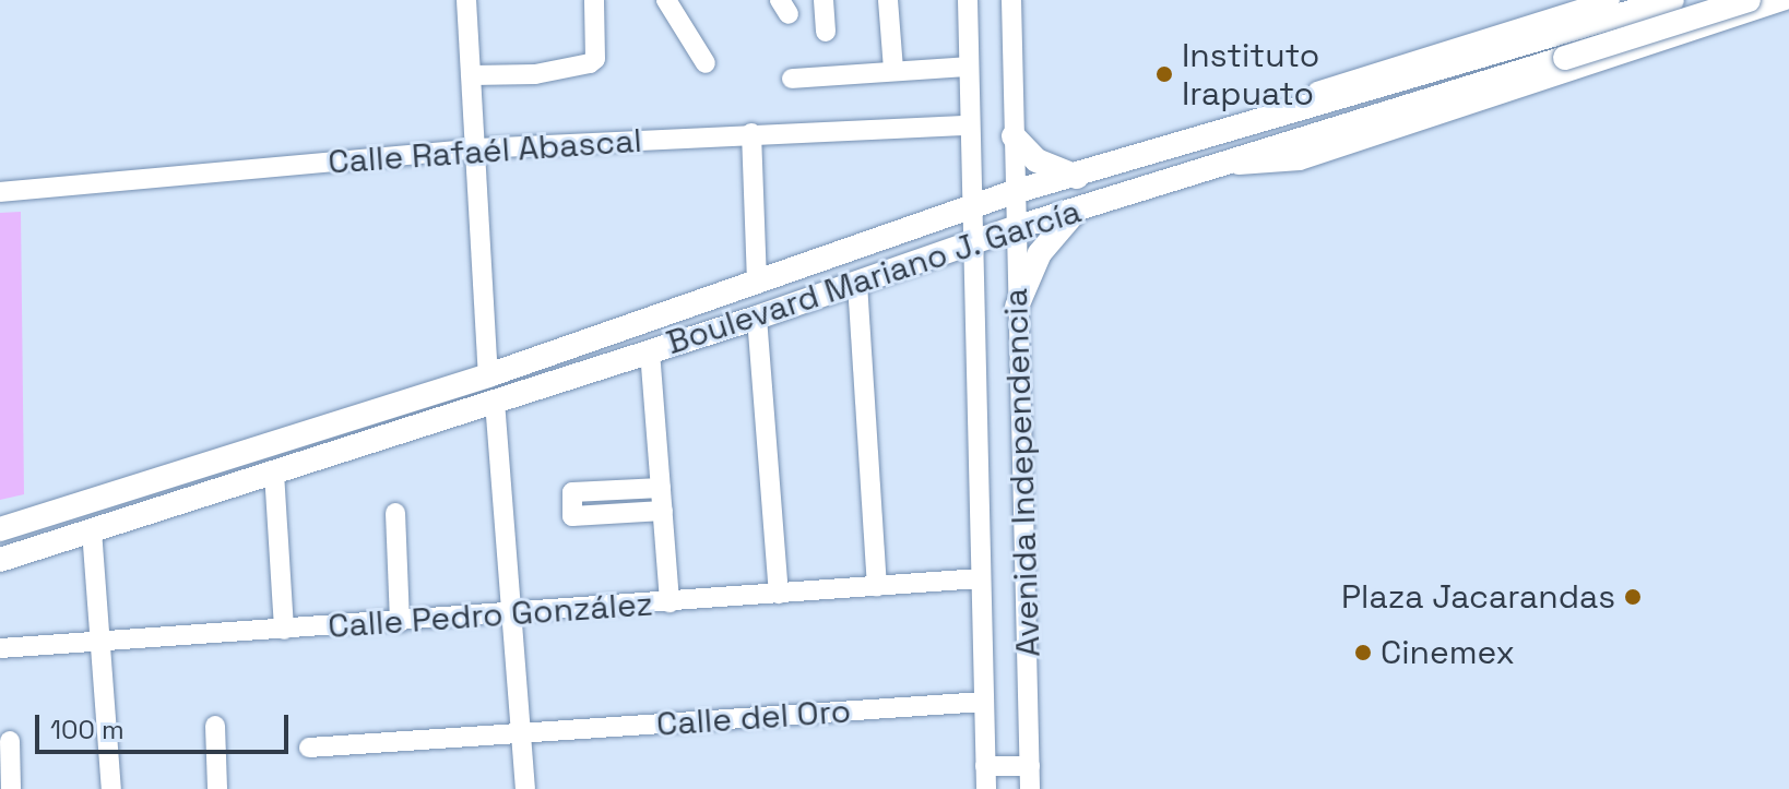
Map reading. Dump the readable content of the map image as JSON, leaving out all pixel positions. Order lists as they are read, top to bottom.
{
  "streets": {
    "main road": ["Boulevard Mariano J. García"],
    "street": [
      "Calle Rafaél Abascal",
      "Avenida Independencia",
      "Calle Pedro González",
      "Calle del Oro"
    ]
  },
  "crossings": [
    ["Calle Rafaél Abascal", "Avenida Independencia"],
    ["Boulevard Mariano J. García", "Avenida Independencia"],
    ["Avenida Independencia", "Calle Pedro González"],
    ["Avenida Independencia", "Calle del Oro"]
  ],
  "places": ["Instituto Irapuato", "Plaza Jacarandas", "Cinemex"],
  "scale_bar": "100 m"
}
